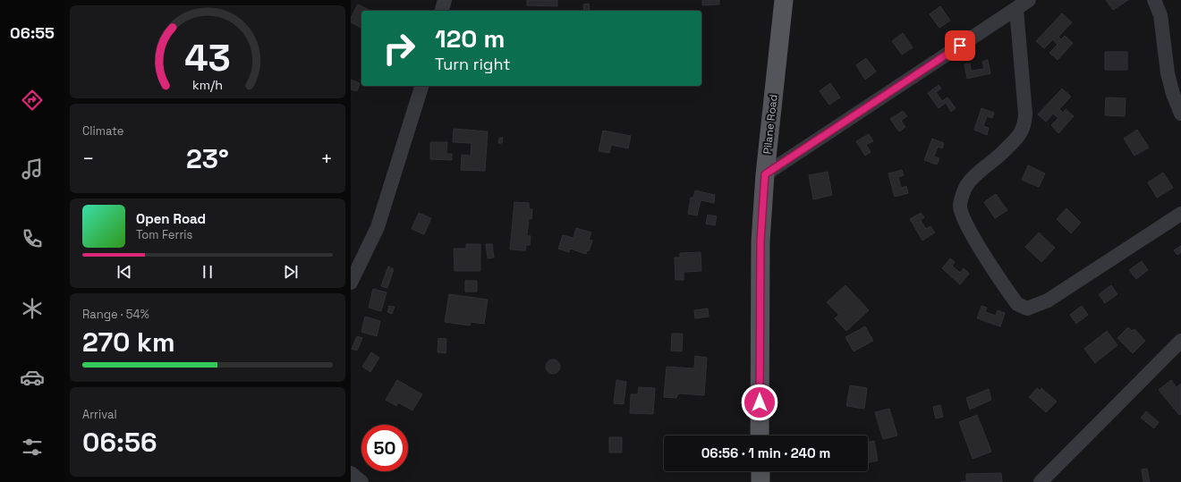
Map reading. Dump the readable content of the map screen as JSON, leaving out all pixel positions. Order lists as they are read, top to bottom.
{
  "streets": {
    "main road": ["Pilane Road"]
  },
  "page": {
    "tabs": "06:55",
    "turn": ["120 m", "Turn right"],
    "tile": [
      "Climate",
      ["Range · 54%", "270 km"],
      ["Arrival", "06:56"]
    ],
    "heat": ["−", "23°", "+"],
    "song": ["Open Road", "Tom Ferris"],
    "limit": "50",
    "trip": "06:56 · 1 min · 240 m",
    "gauge": ["43", "km/h"]
  }
}
